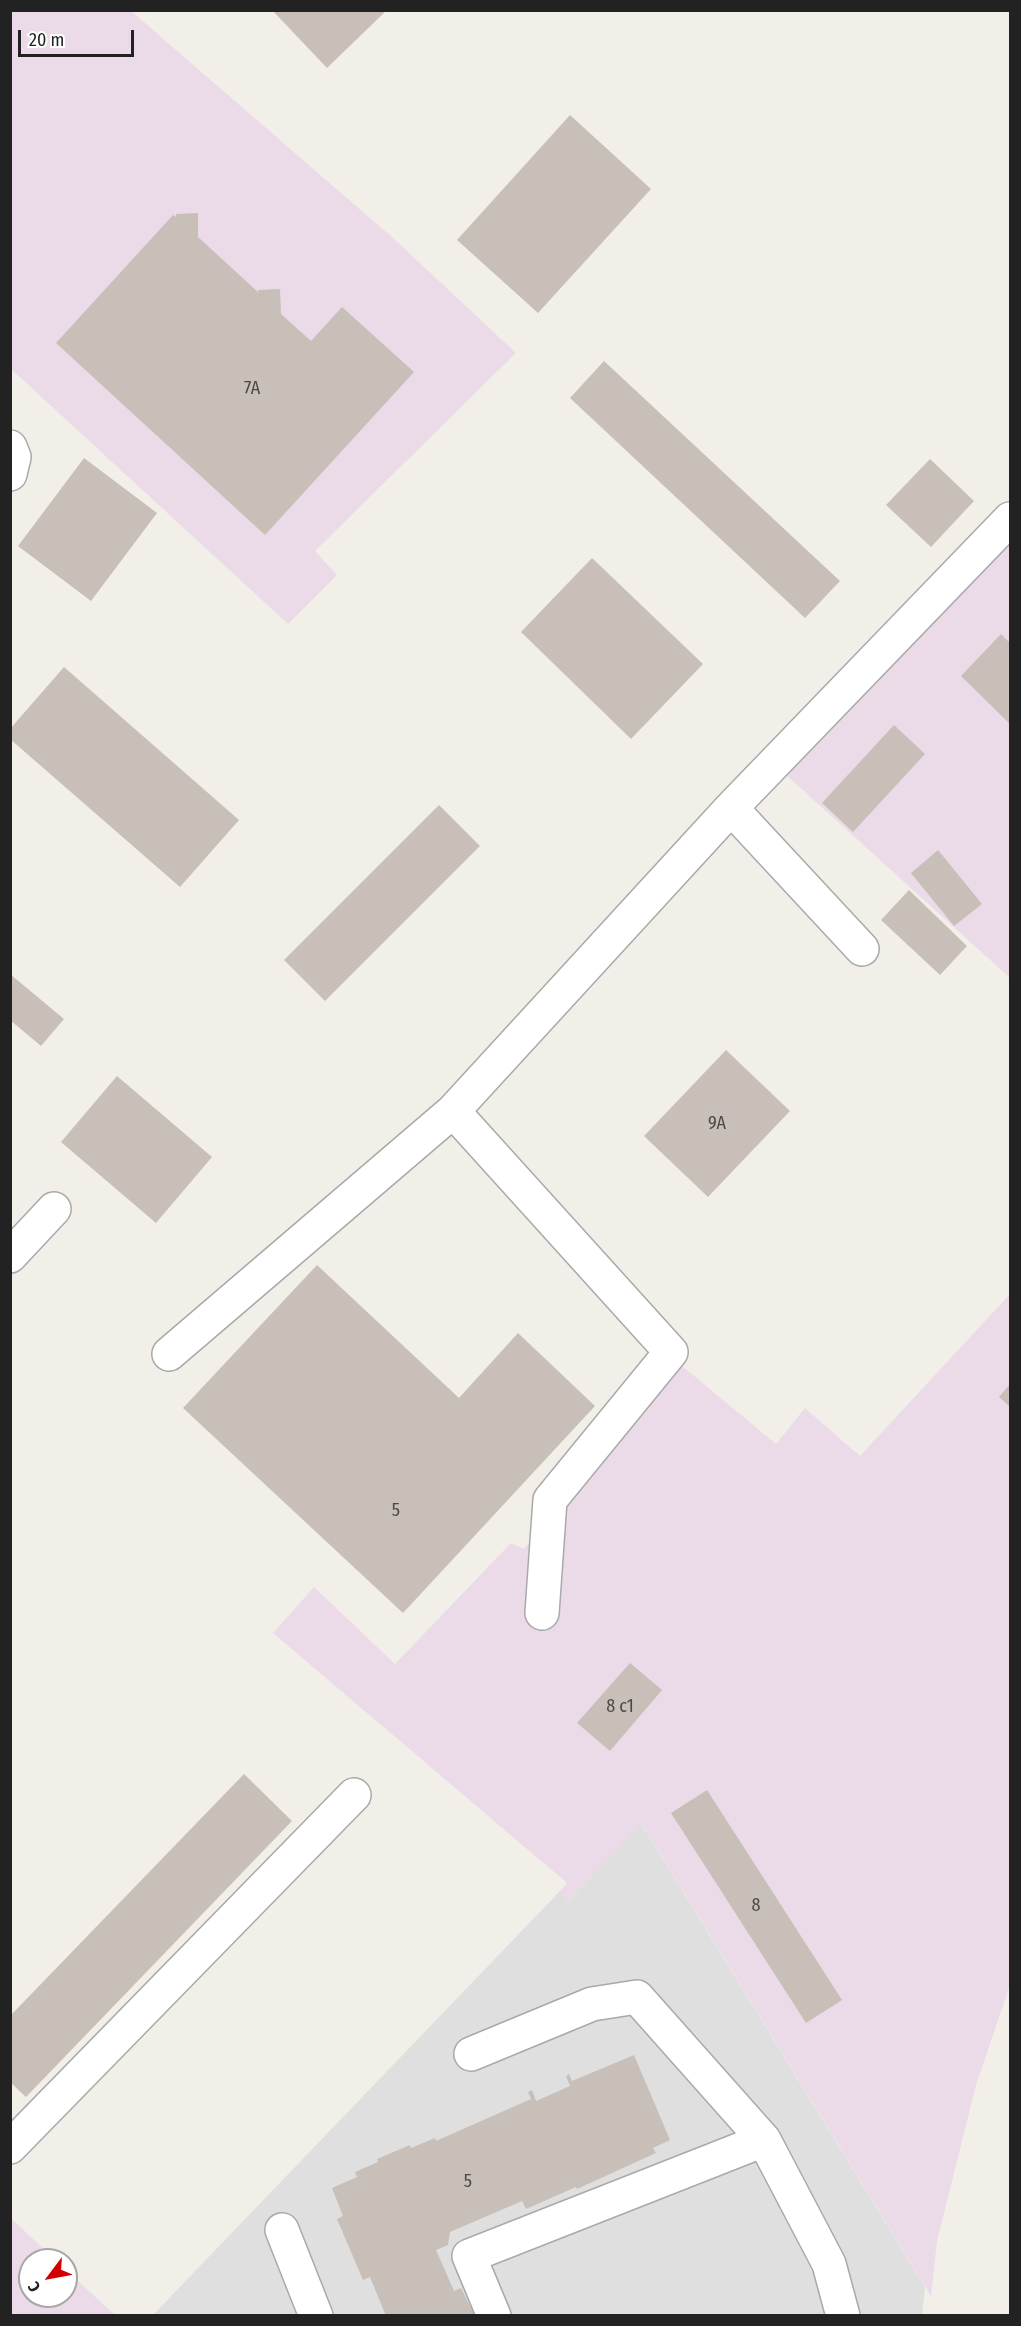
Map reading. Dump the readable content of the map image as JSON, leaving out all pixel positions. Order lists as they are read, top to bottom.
{
  "house_numbers": [
    "7А",
    "9А",
    "5",
    "8 с1",
    "8",
    "5"
  ],
  "scale_bar": "20 m",
  "north": "bottom left"
}
